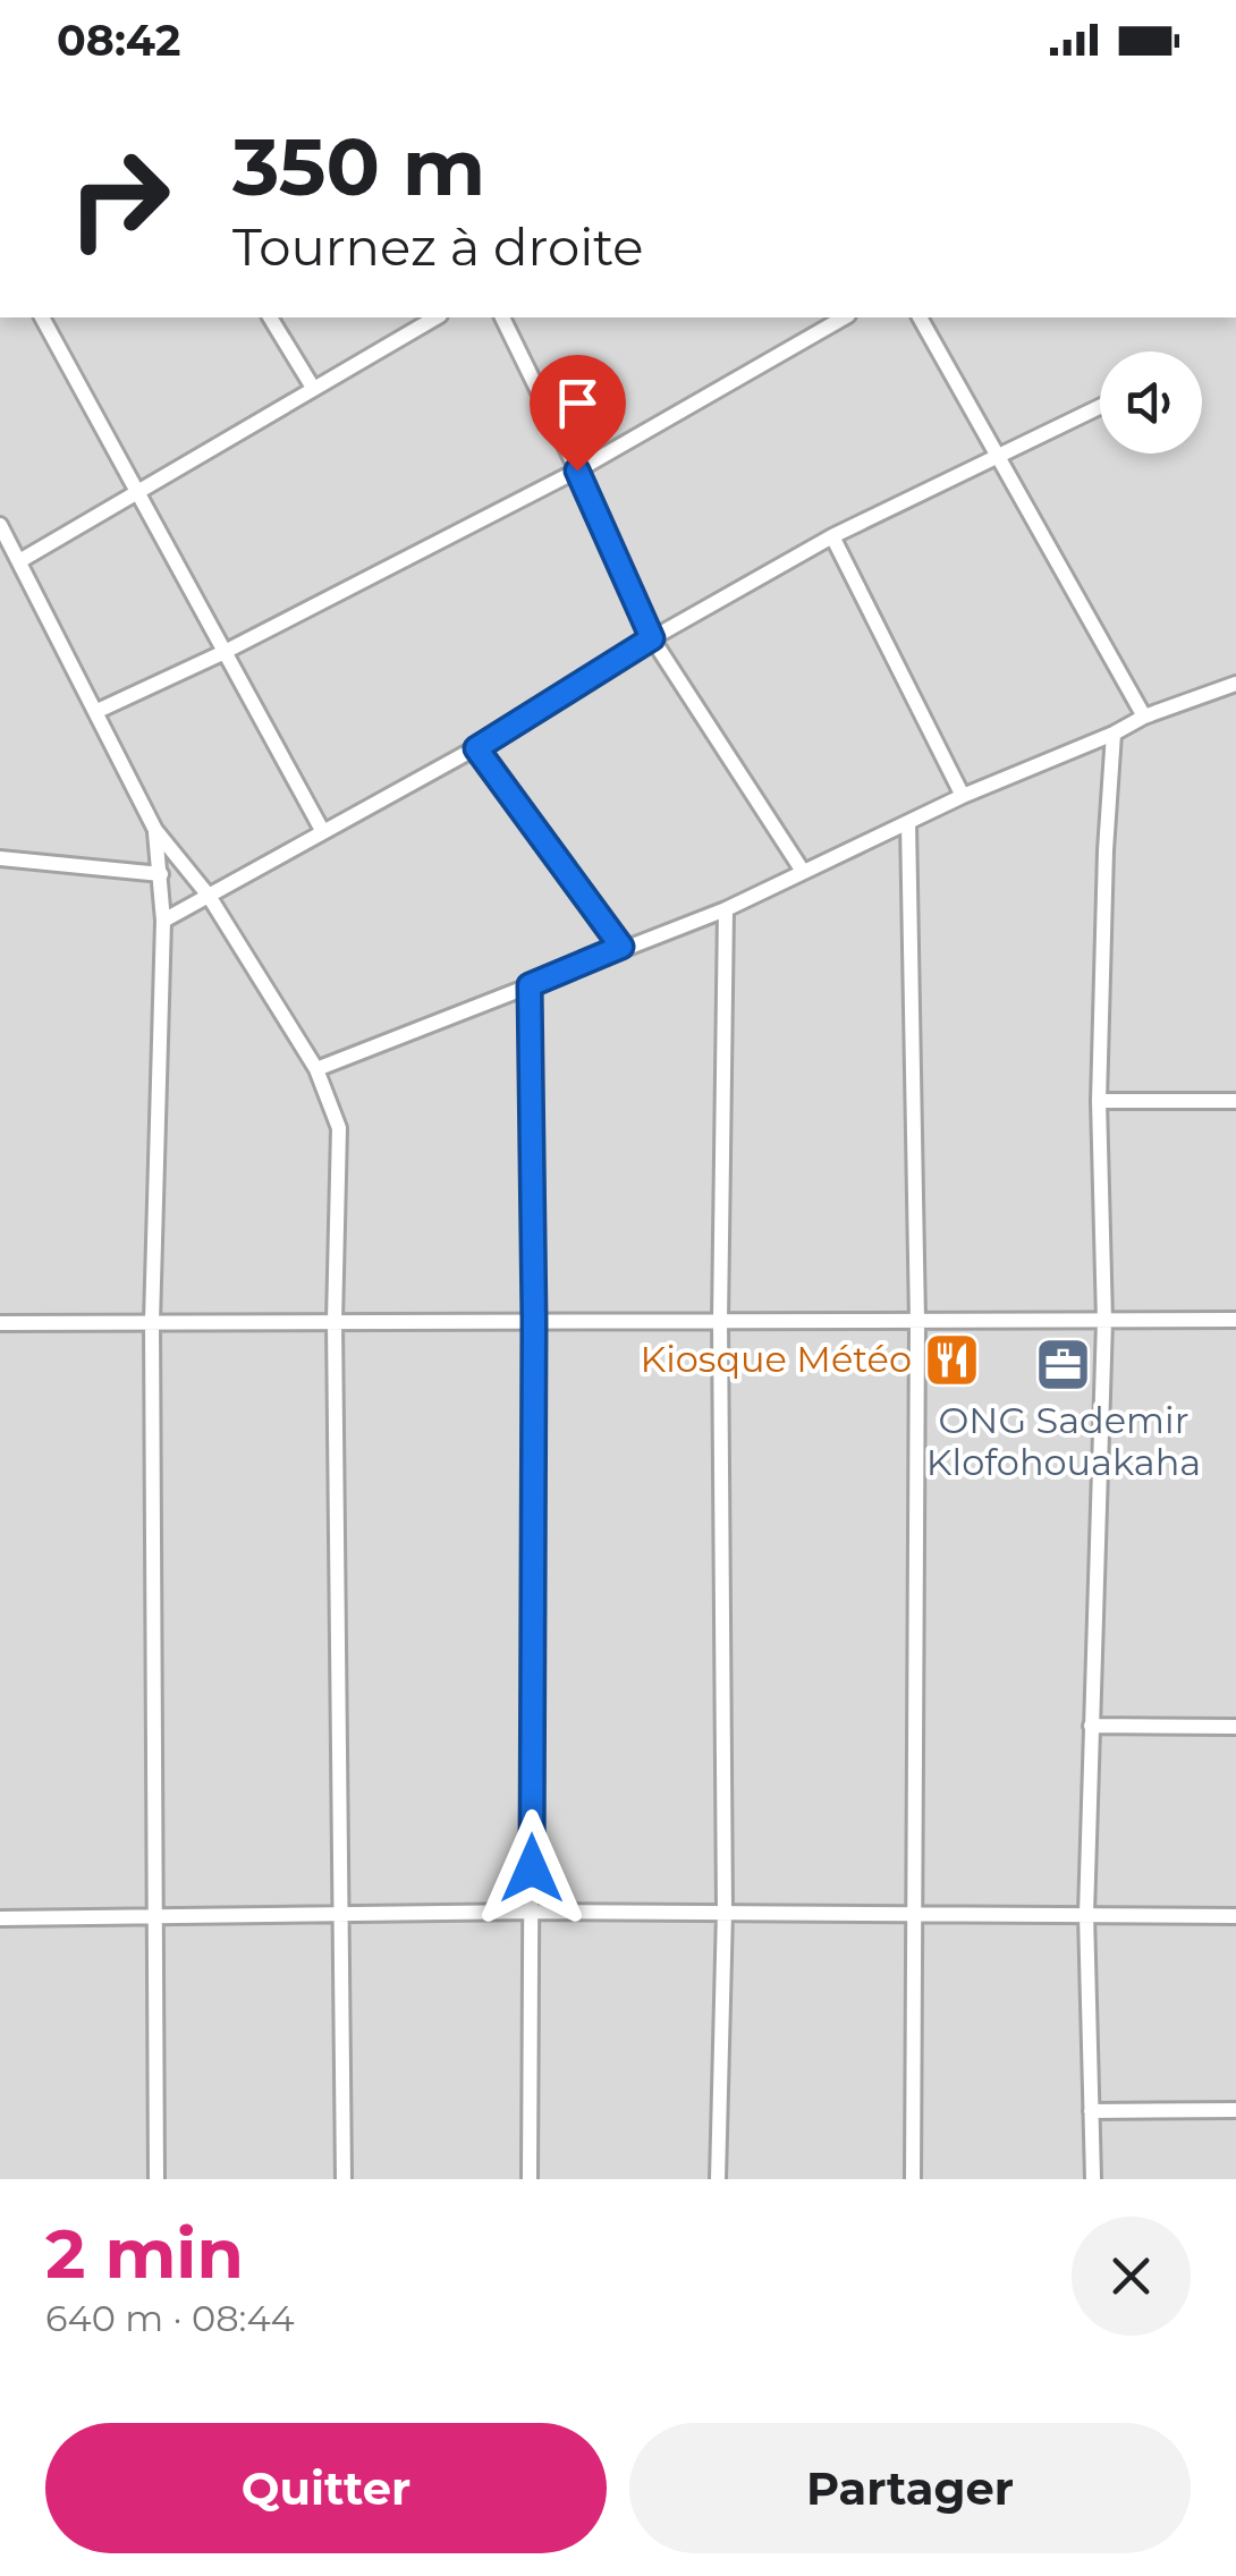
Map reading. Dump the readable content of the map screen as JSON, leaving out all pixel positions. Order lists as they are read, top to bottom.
{
  "places": {
    "restaurant": ["Kiosque Météo"],
    "office": ["ONG Sademir Klofohouakaha"]
  },
  "page": {
    "status": "08:42",
    "turn": ["350 m", "Tournez à droite"],
    "heading": ["2 min", "640 m · 08:44"],
    "buttons": ["Quitter", "Partager"]
  }
}
